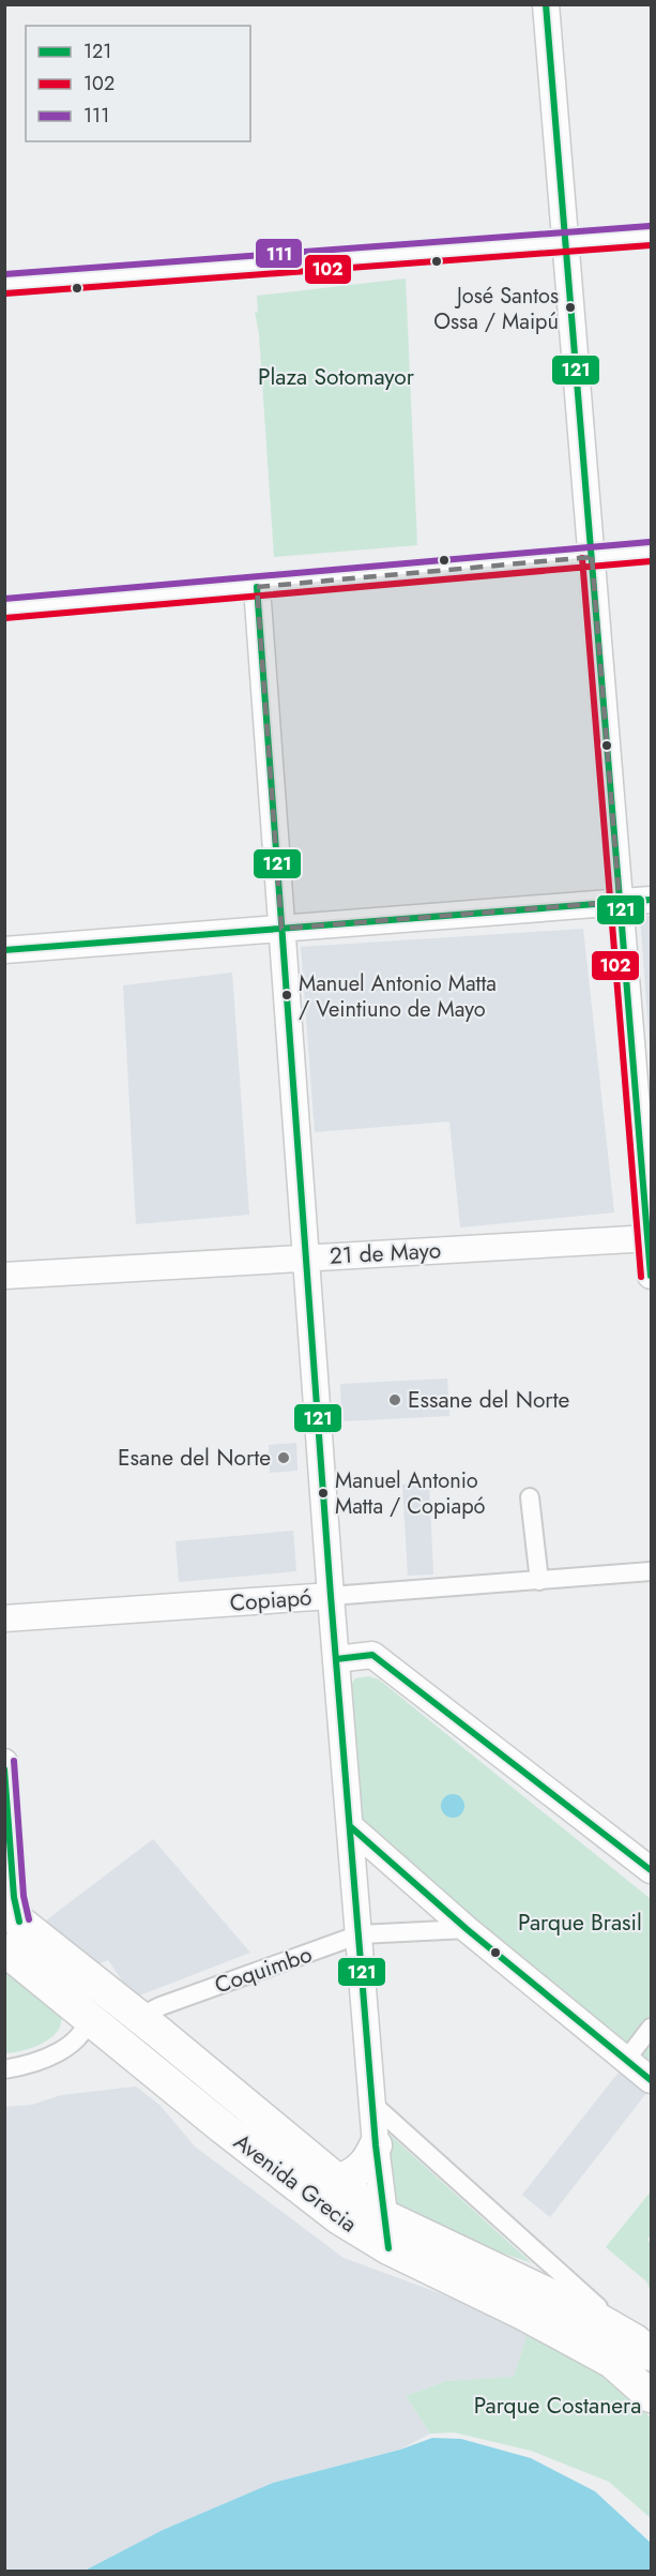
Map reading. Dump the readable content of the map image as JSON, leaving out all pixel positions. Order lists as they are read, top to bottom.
{
  "streets": {
    "highway": ["Avenida Grecia"],
    "street": ["21 de Mayo", "Copiapó", "Coquimbo"]
  },
  "crossings": [
    ["Coquimbo", "Avenida Grecia"]
  ],
  "parks": ["Plaza Sotomayor", "Parque Brasil", "Parque Costanera"],
  "places": [
    "José Santos Ossa / Maipú",
    "Manuel Antonio Matta / Veintiuno de Mayo",
    "Essane del Norte",
    "Esane del Norte",
    "Manuel Antonio Matta / Copiapó"
  ],
  "lines": ["transit line 121", "transit line 111", "transit line 102"],
  "legend": ["121", "102", "111"]
}
